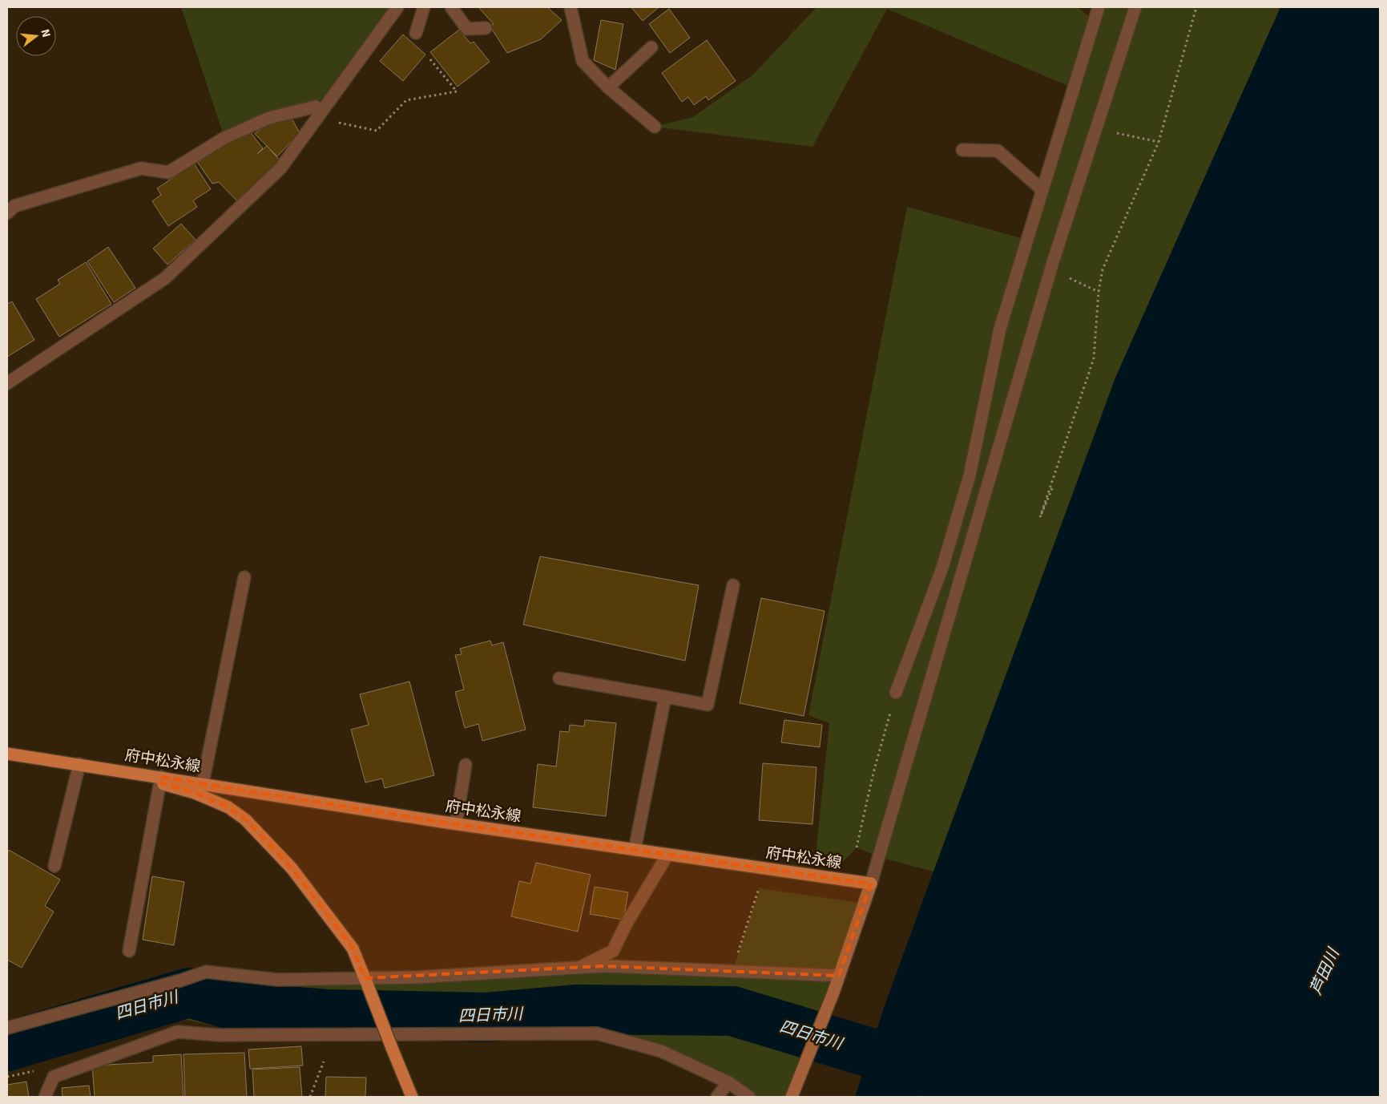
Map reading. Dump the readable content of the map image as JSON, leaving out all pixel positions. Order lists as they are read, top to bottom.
{
  "streets": {
    "main road": ["府中松永線"]
  },
  "water": ["芦田川", "四日市川"],
  "north": "right"
}
